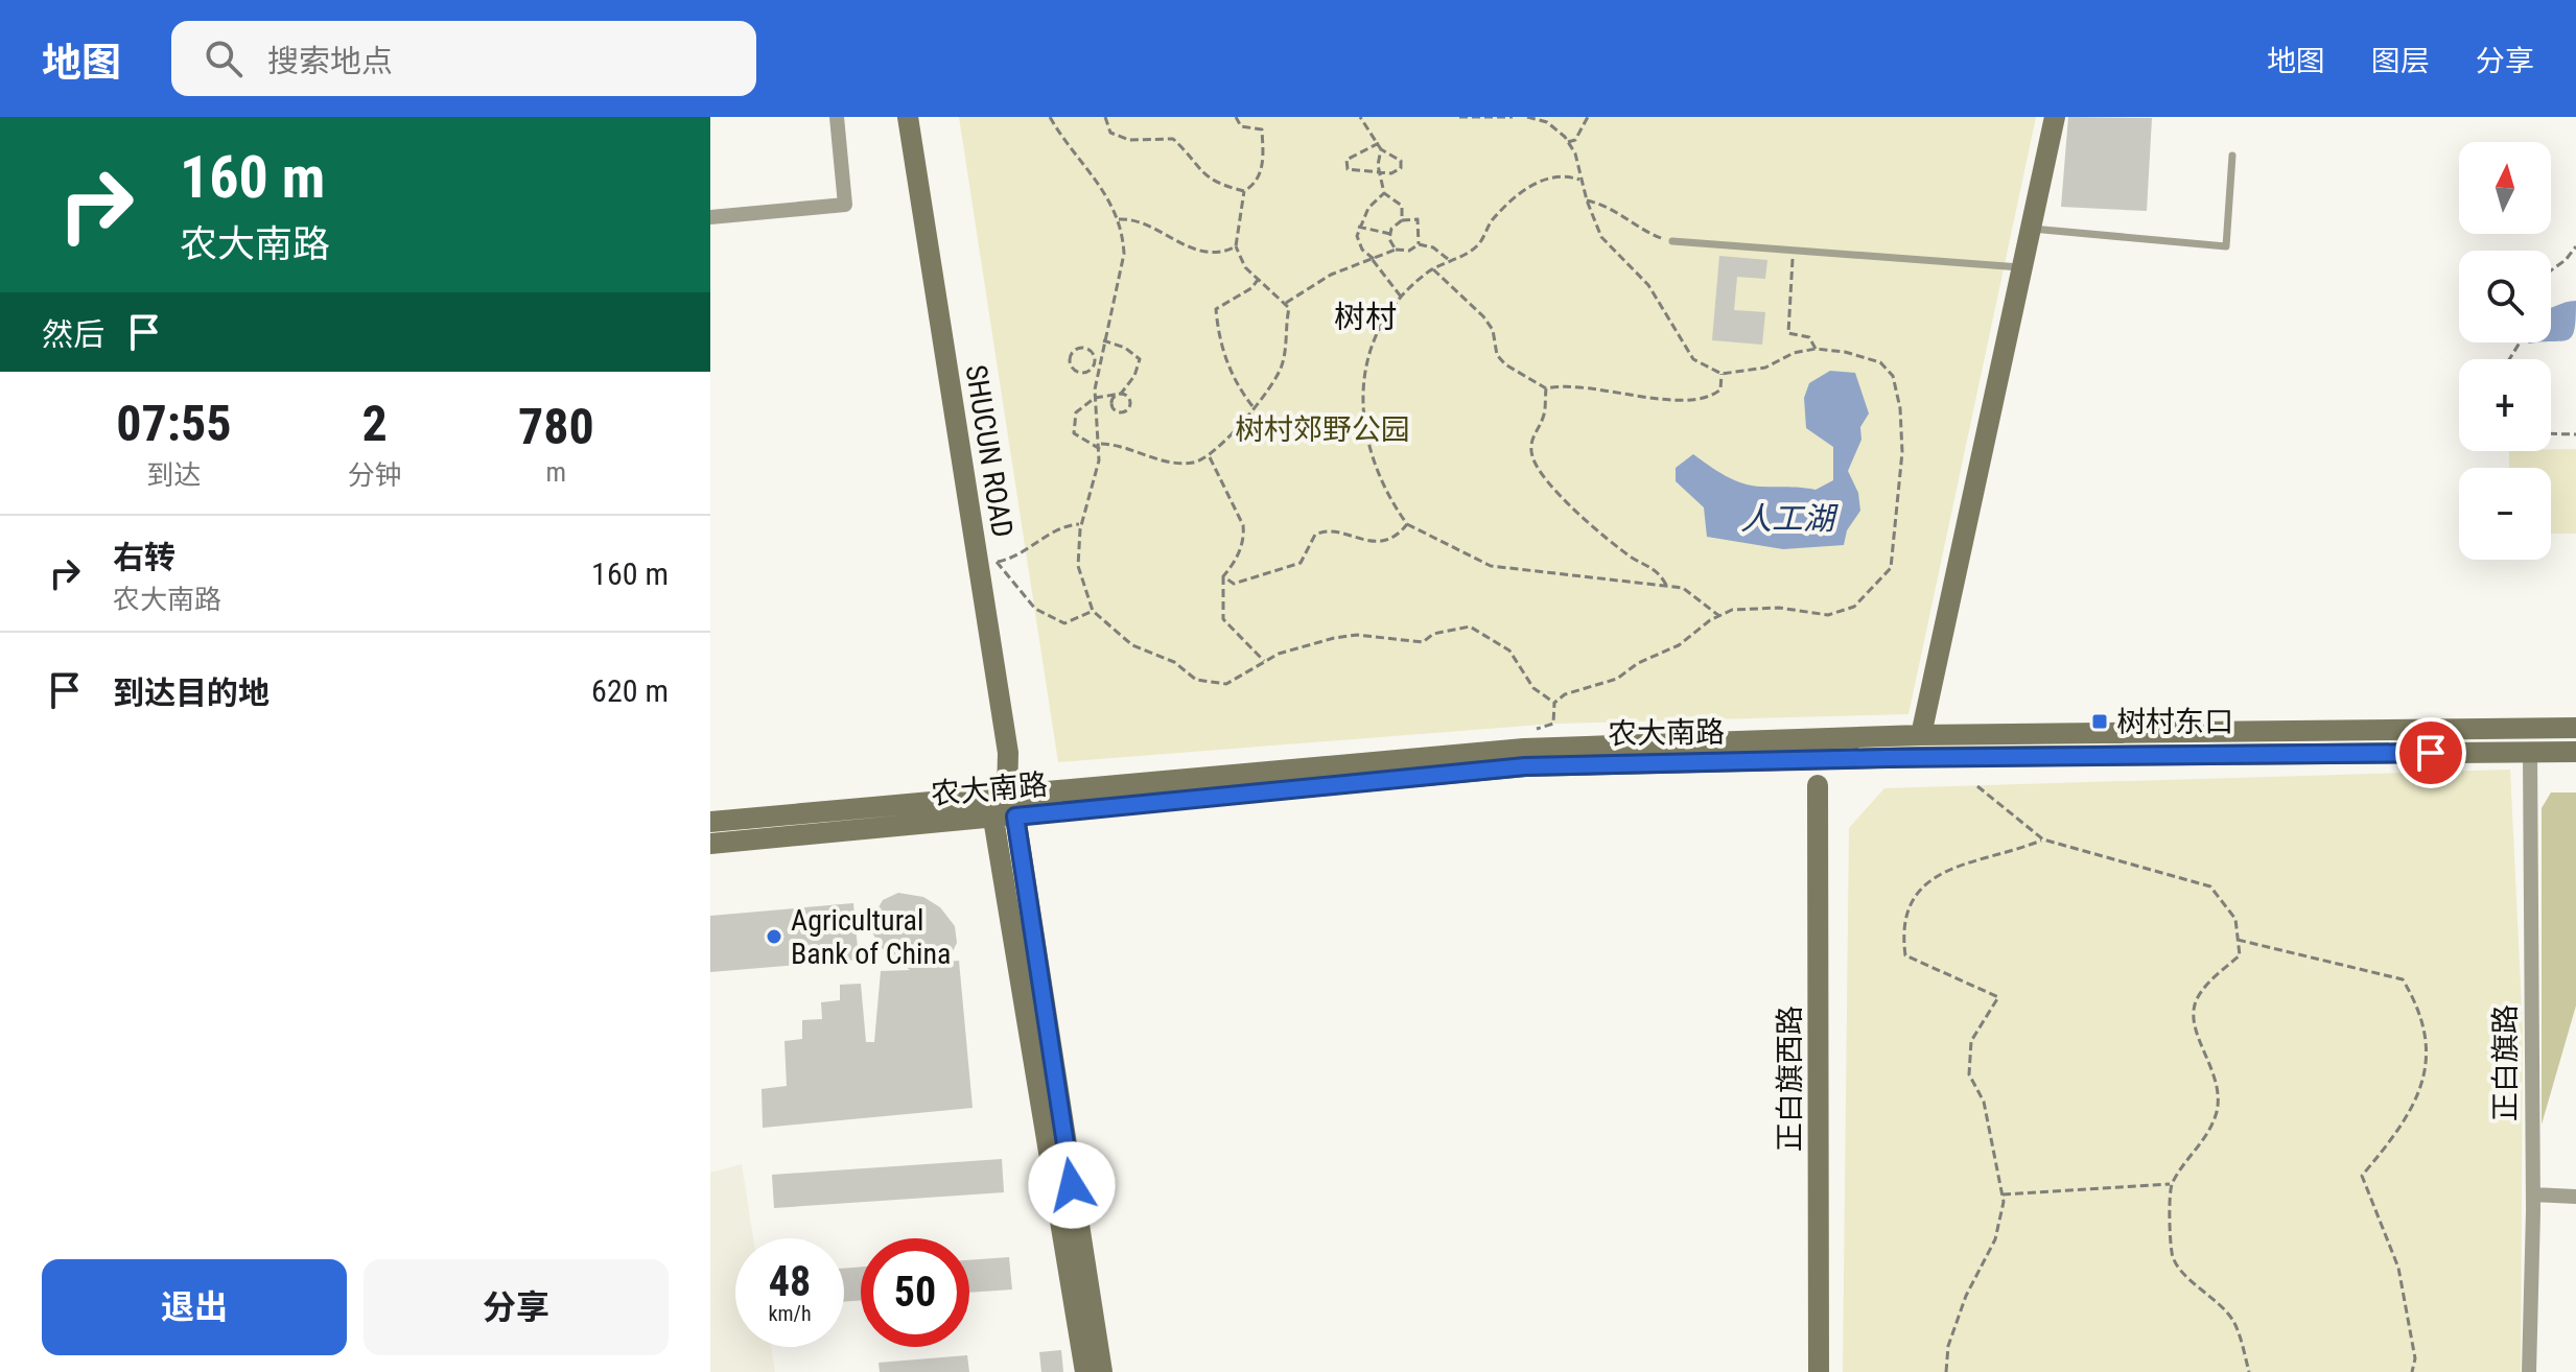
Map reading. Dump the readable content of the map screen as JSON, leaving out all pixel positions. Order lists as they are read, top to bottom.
{
  "streets": {
    "main road": ["SHUCUN ROAD", "农大南路", "正白旗西路"],
    "street": ["正白旗路"]
  },
  "crossings": [
    ["SHUCUN ROAD", "农大南路"],
    ["农大南路", "正白旗路"]
  ],
  "districts": ["树村"],
  "water": ["人工湖"],
  "parks": ["树村郊野公园"],
  "places": {
    "transit": ["树村东口"],
    "other": ["Agricultural Bank of China"]
  },
  "north": "top",
  "page": {
    "header": "地图",
    "search": "搜索地点",
    "nav": ["地图", "图层", "分享"],
    "turn": ["160 m", "农大南路"],
    "map_buttons": ["+", "−"],
    "then": "然后",
    "eta": [
      "07:55",
      "到达",
      "2",
      "分钟",
      "780",
      "m"
    ],
    "list": [
      {
        "name": "右转",
        "note": "农大南路",
        "value": "160 m"
      },
      {
        "name": "到达目的地",
        "value": "620 m"
      }
    ],
    "speed": "48 km/h",
    "limit": "50",
    "buttons": ["退出", "分享"]
  }
}
